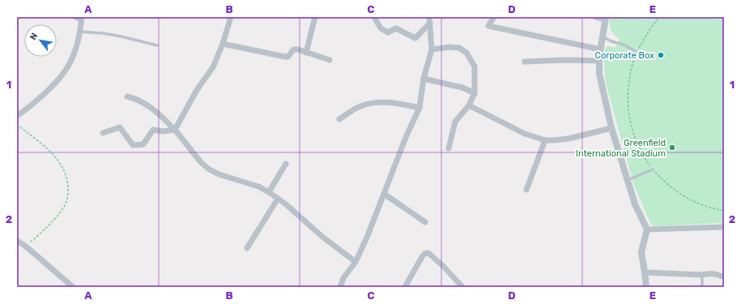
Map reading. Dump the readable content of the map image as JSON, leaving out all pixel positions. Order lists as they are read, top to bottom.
{
  "places": ["Corporate Box", "Greenfield International Stadium"],
  "north": "top left",
  "grid": {
    "columns": [
      "A",
      "B",
      "C",
      "D",
      "E"
    ],
    "rows": ["1", "2"]
  }
}
